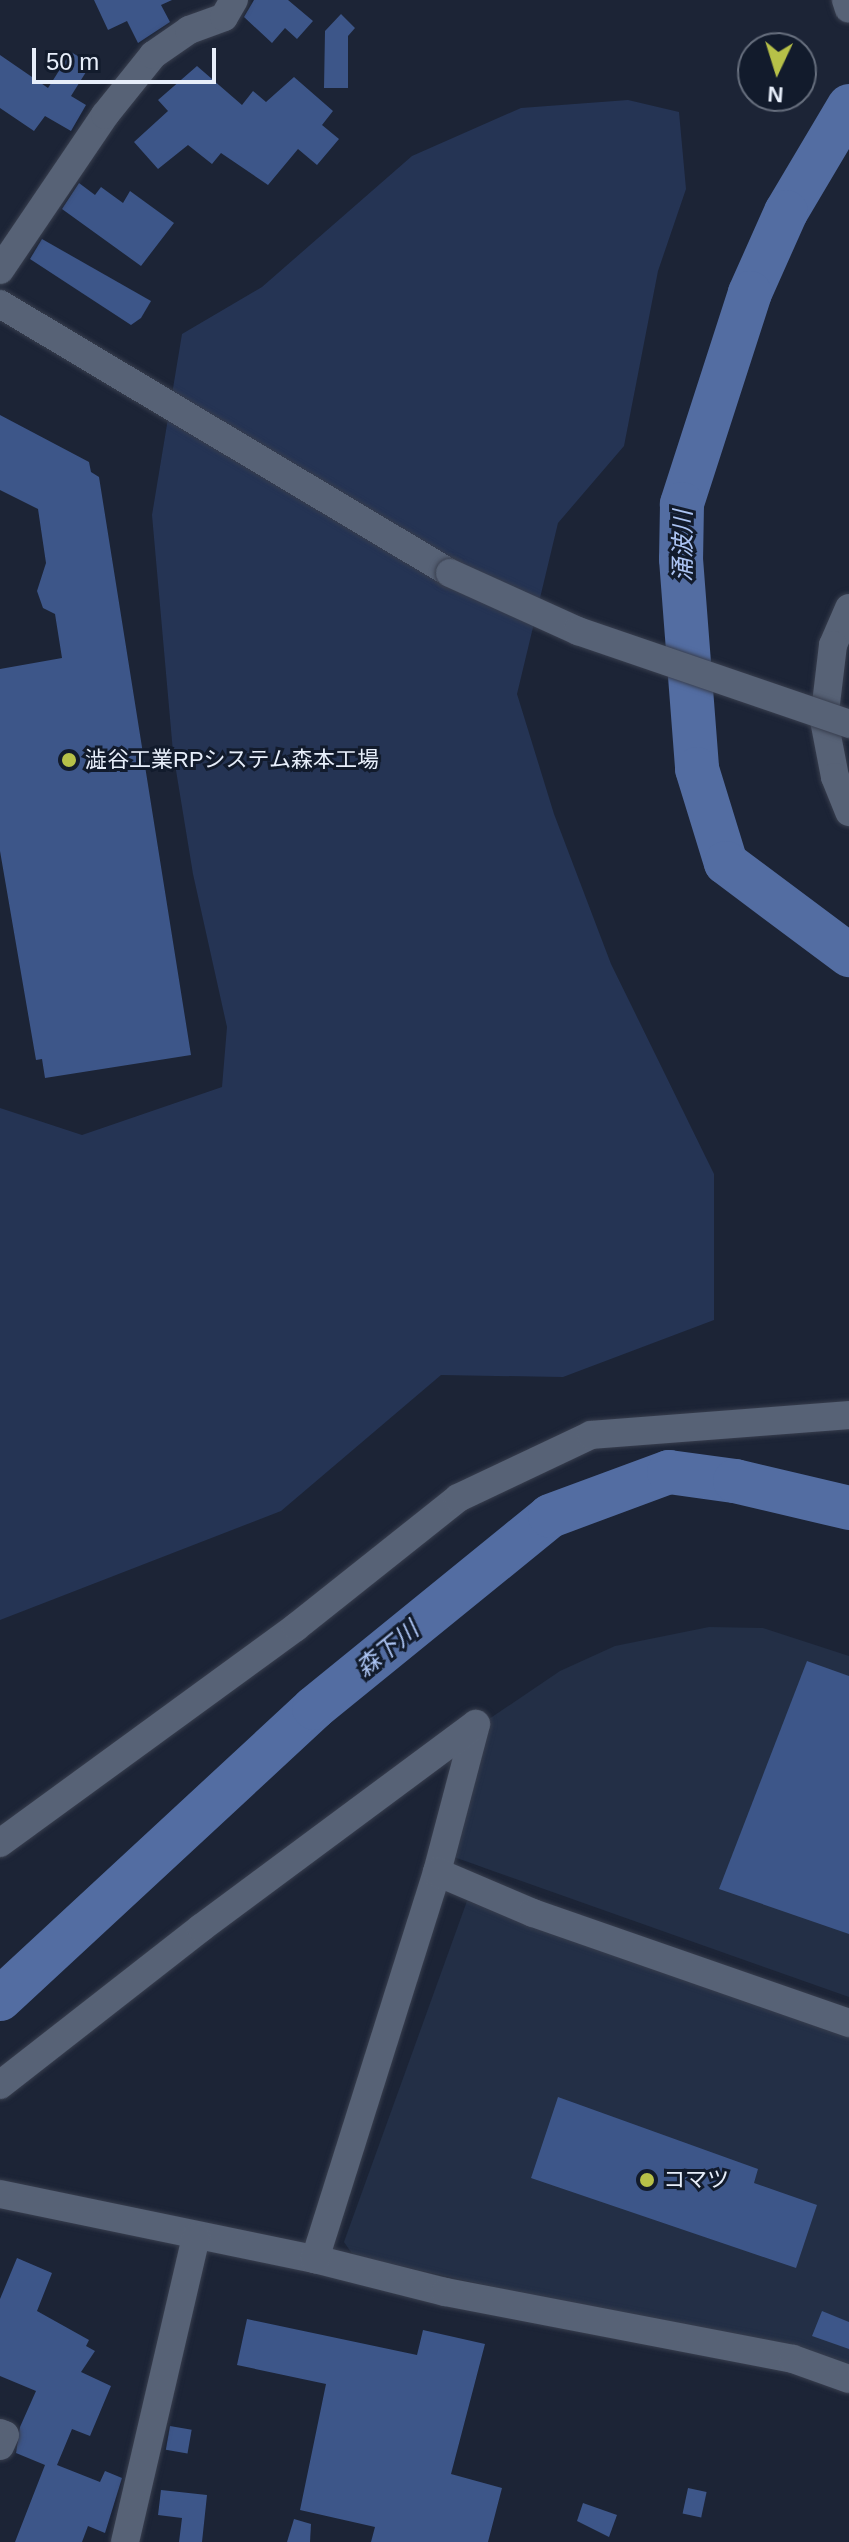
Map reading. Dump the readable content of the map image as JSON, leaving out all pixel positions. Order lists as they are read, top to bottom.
{
  "water": ["涌波川", "森下川"],
  "places": ["澁谷工業RPシステム森本工場", "コマツ"],
  "scale_bar": "50 m",
  "north": "bottom"
}
